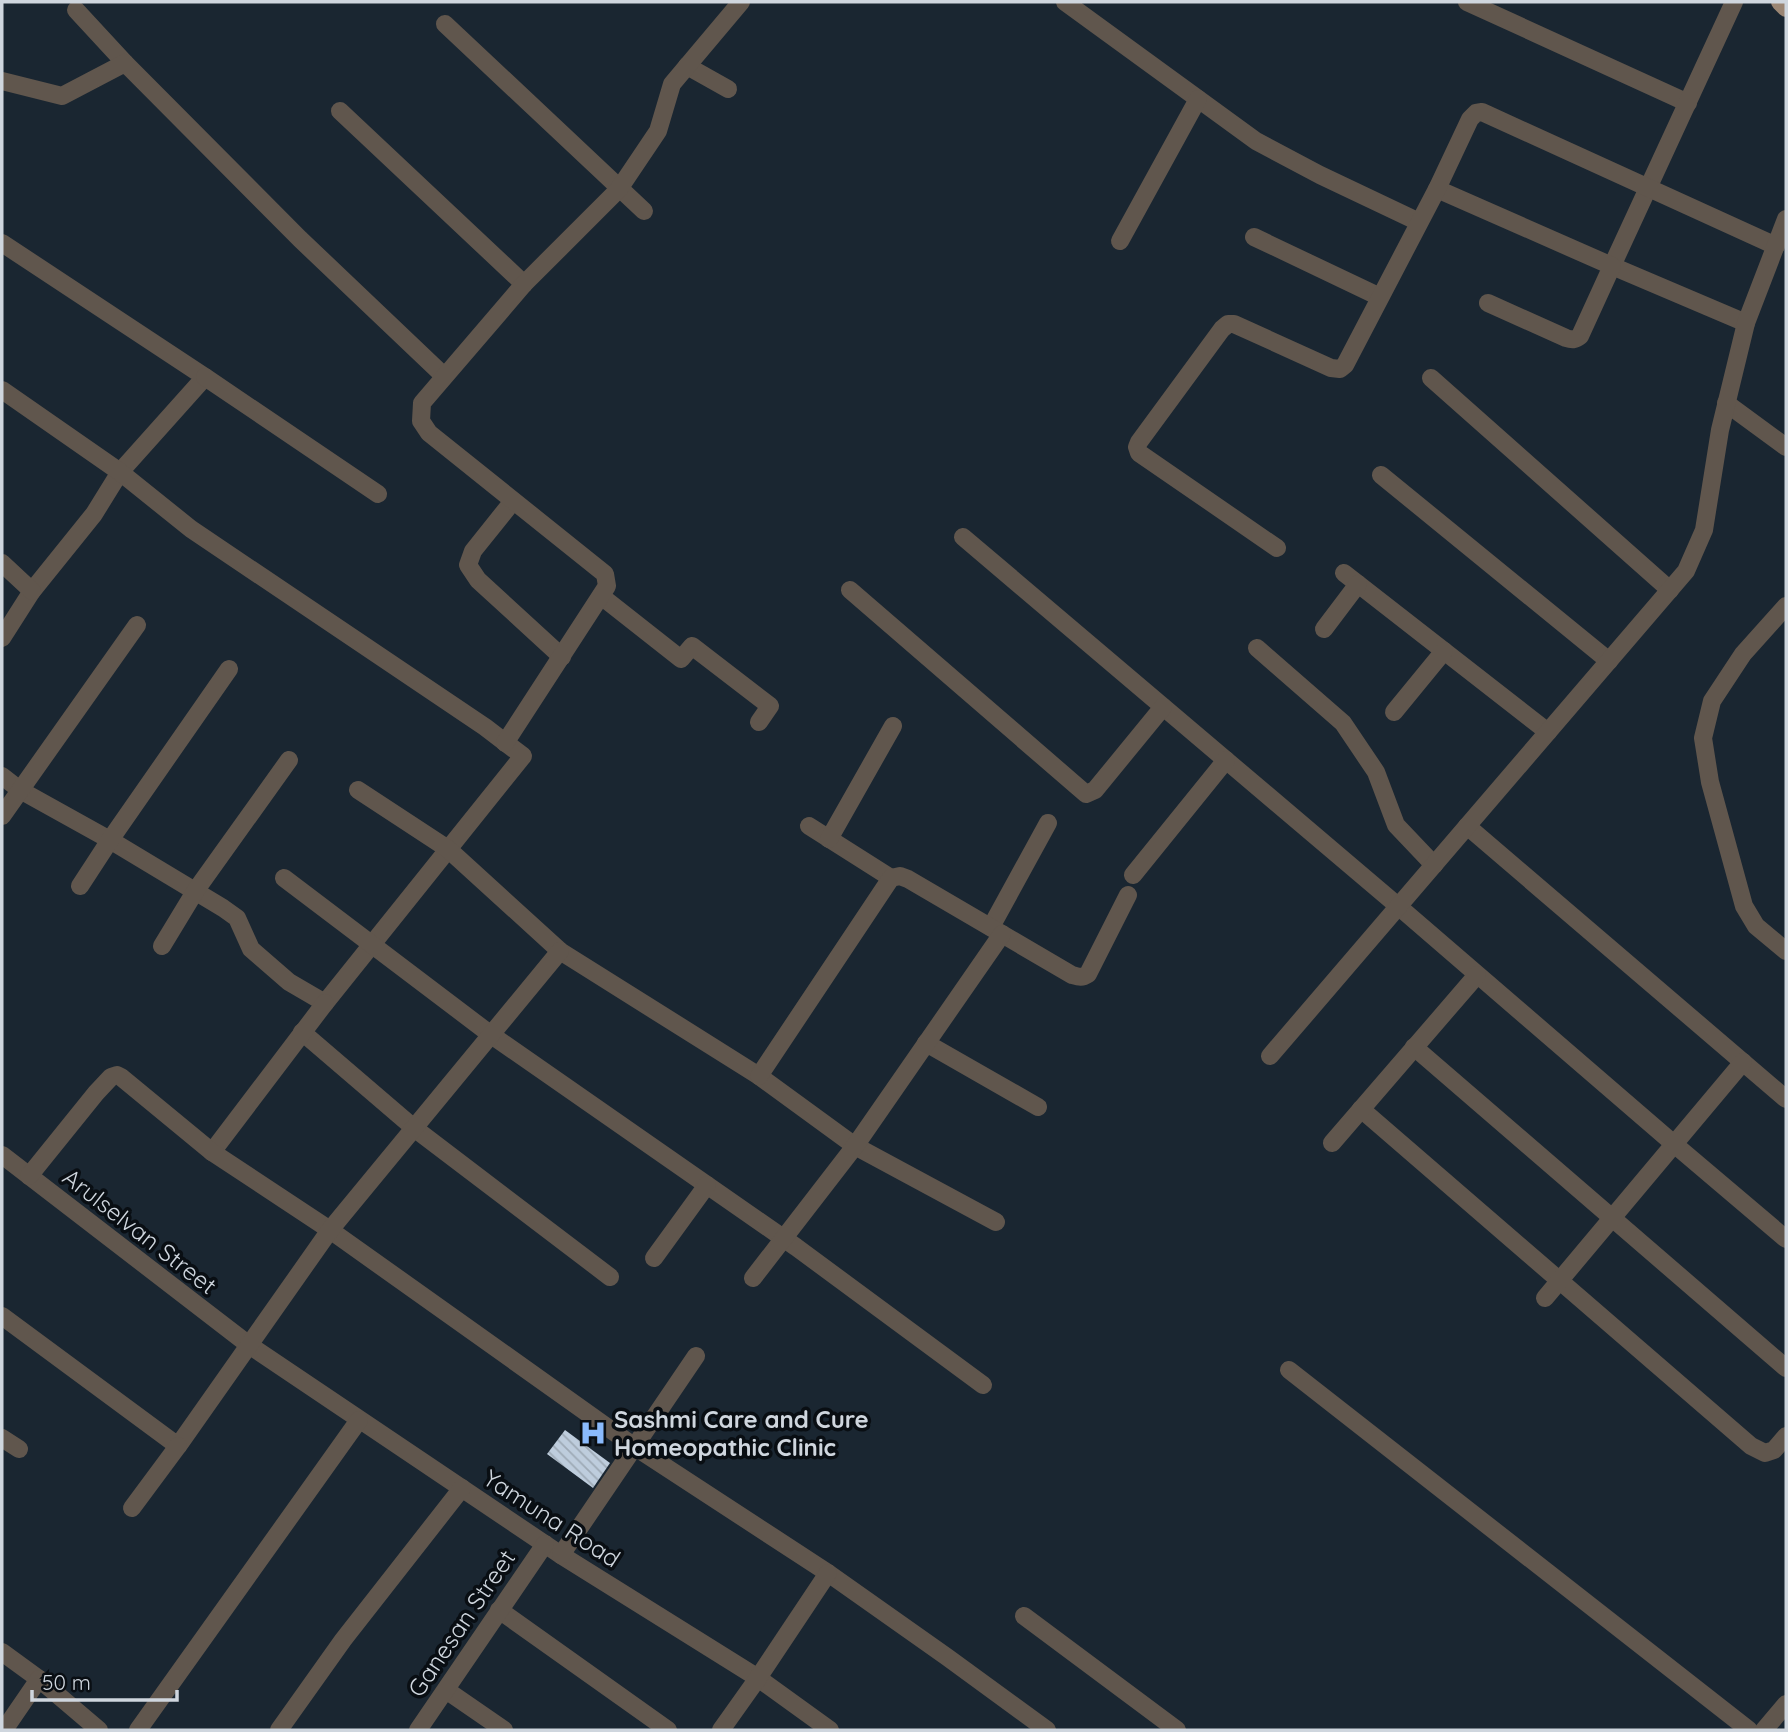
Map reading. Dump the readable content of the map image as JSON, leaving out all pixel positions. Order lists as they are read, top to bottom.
{
  "streets": {
    "street": ["Arulselvan Street", "Yamuna Road", "Ganesan Street"]
  },
  "crossings": [
    ["Arulselvan Street", "Yamuna Road"],
    ["Yamuna Road", "Ganesan Street"]
  ],
  "places": {
    "hospital": ["Sashmi Care and Cure Homeopathic Clinic"]
  },
  "scale_bar": "50 m"
}
